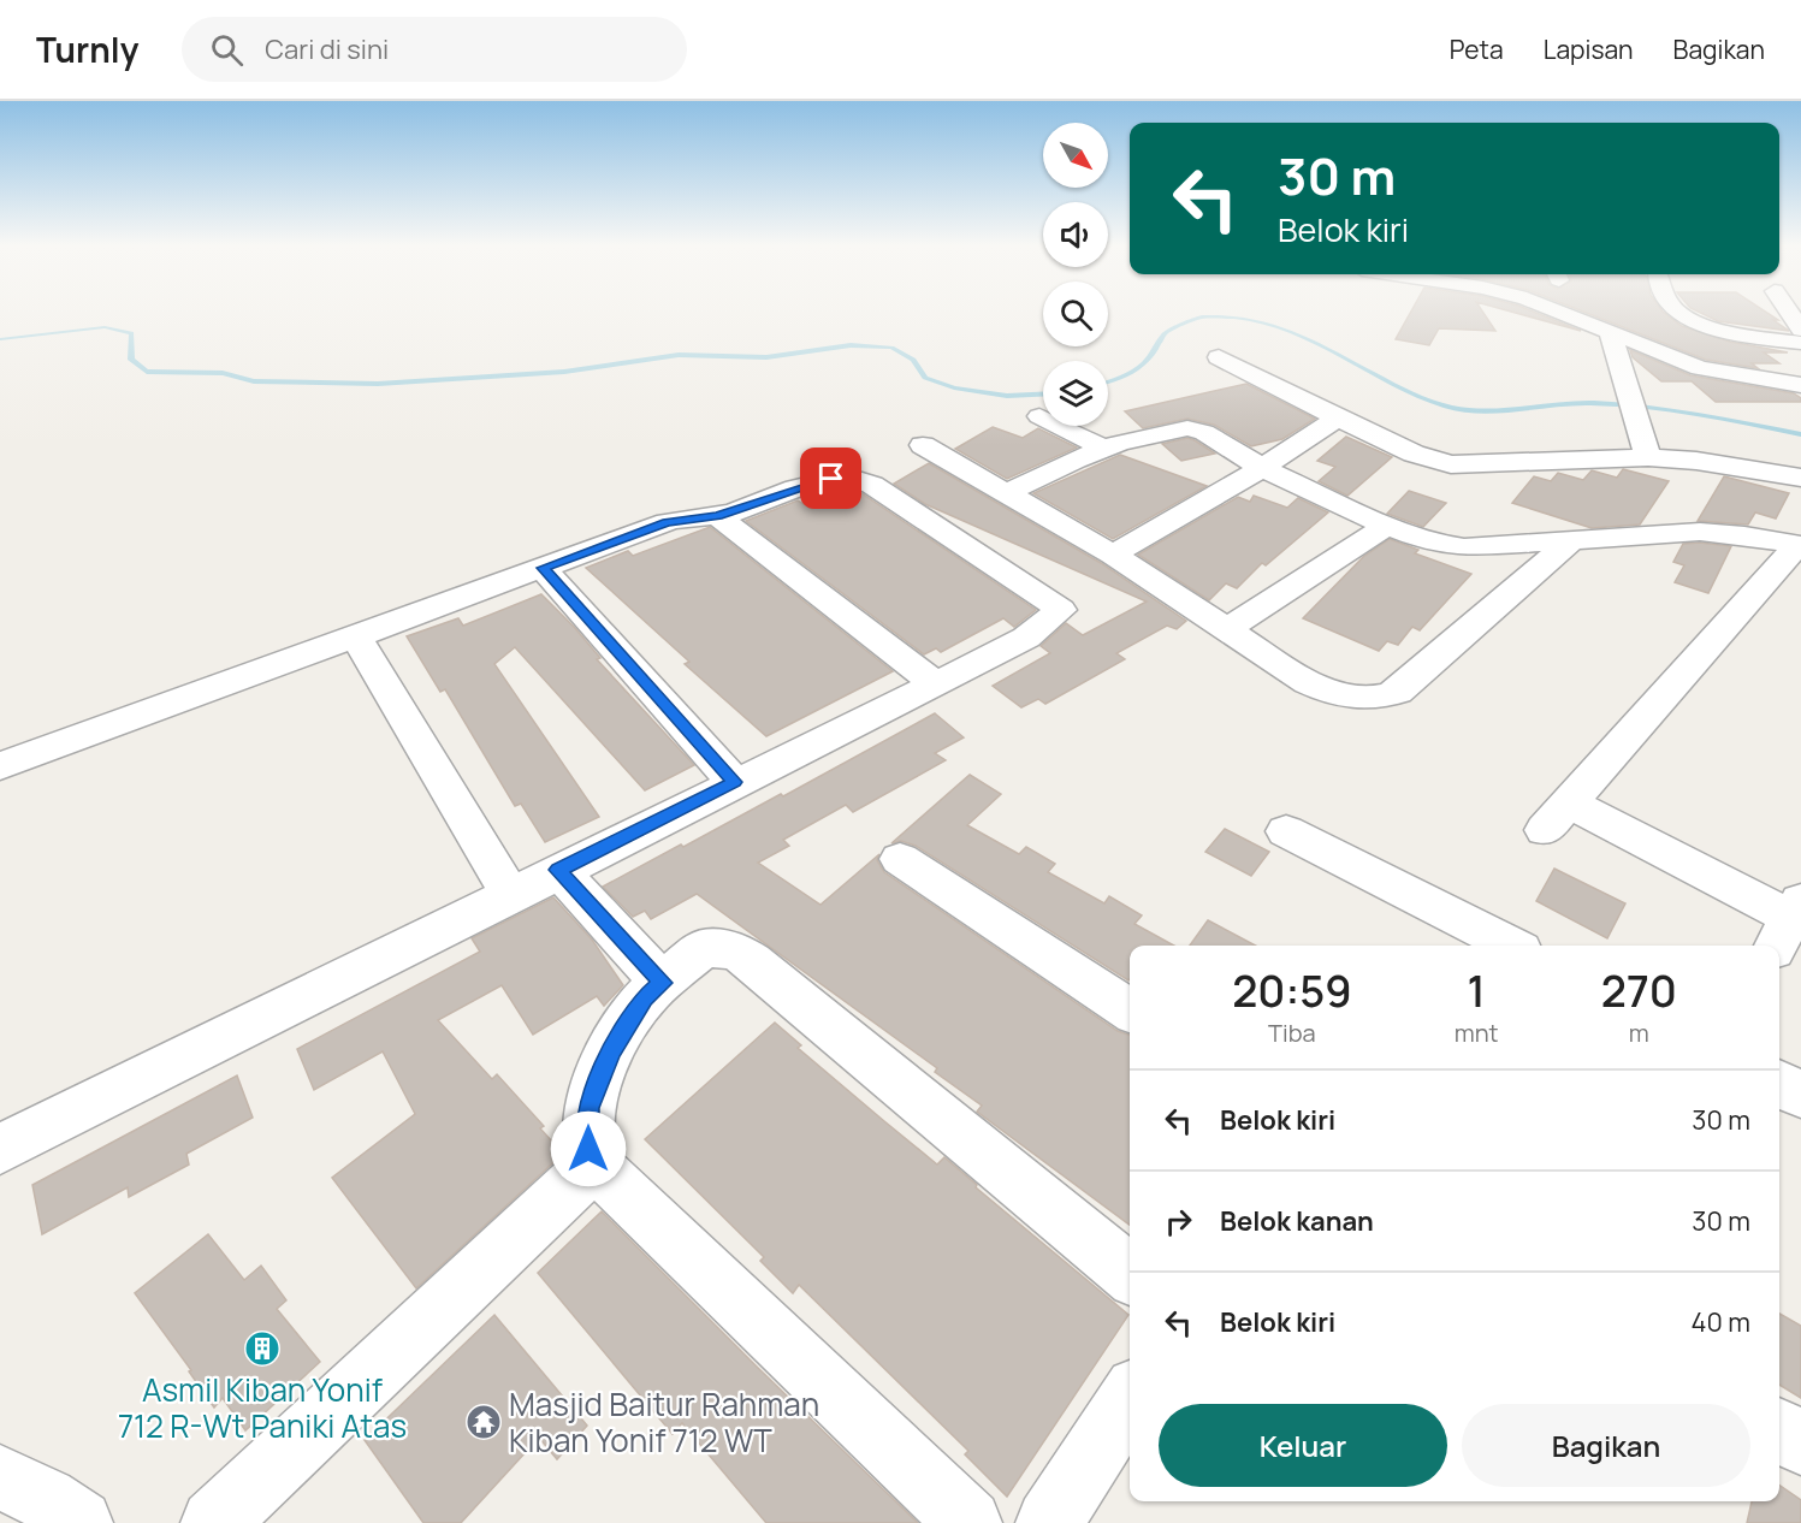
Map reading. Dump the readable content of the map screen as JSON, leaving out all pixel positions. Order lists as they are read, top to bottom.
{
  "places": {
    "building": ["Asmil Kiban Yonif 712 R-Wt Paniki Atas"],
    "temple": ["Masjid Baitur Rahman Kiban Yonif 712 WT"]
  },
  "north": "bottom right",
  "page": {
    "header": "Turnly",
    "search": "Cari di sini",
    "nav": ["Peta", "Lapisan", "Bagikan"],
    "turn": ["30 m", "Belok kiri"],
    "eta": [
      "20:59",
      "Tiba",
      "1",
      "mnt",
      "270",
      "m"
    ],
    "list": [
      {
        "name": "Belok kiri",
        "value": "30 m"
      },
      {
        "name": "Belok kanan",
        "value": "30 m"
      },
      {
        "name": "Belok kiri",
        "value": "40 m"
      }
    ],
    "buttons": ["Keluar", "Bagikan"]
  }
}
